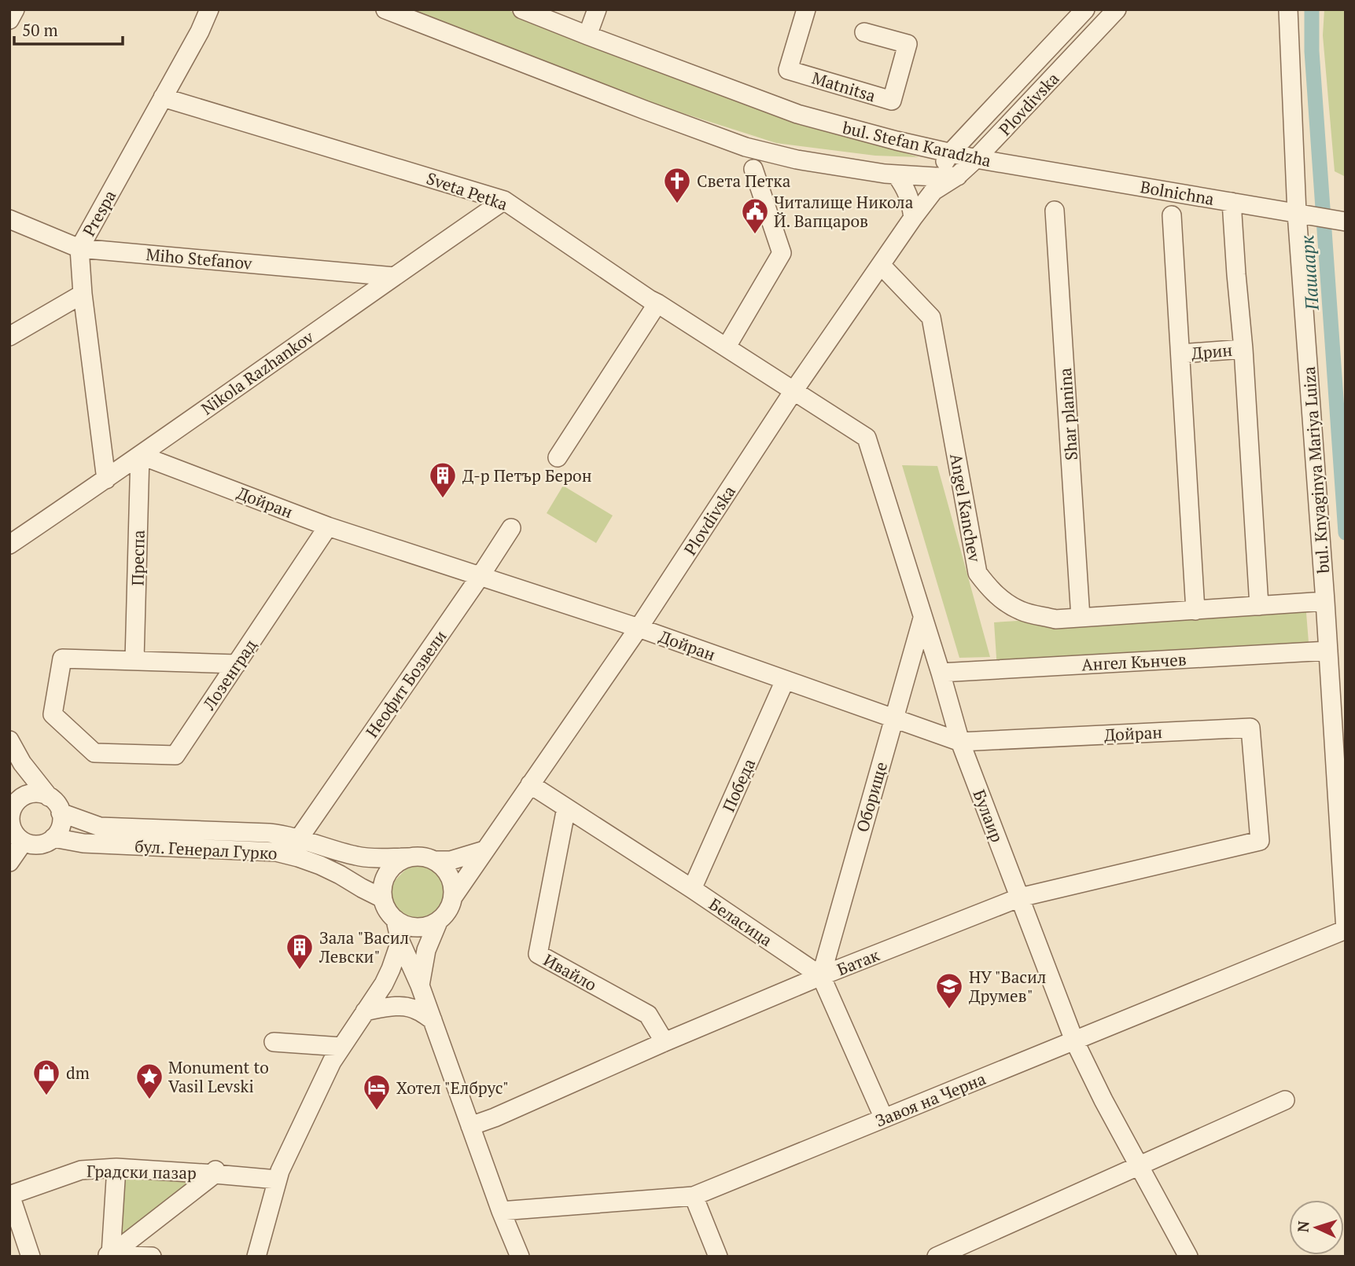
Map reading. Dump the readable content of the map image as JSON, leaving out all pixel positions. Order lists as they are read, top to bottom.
{
  "streets": {
    "street": [
      "Matnitsa",
      "Plovdivska",
      "bul. Stefan Karadzha",
      "Sveta Petka",
      "Bolnichna",
      "Prespa",
      "Miho Stefanov",
      "Дрин",
      "Nikola Razhankov",
      "Shar planina",
      "bul. Knyaginya Mariya Luiza",
      "Дойран",
      "Angel Kanchev",
      "Преспа",
      "Ангел Кънчев",
      "Лозенград",
      "Неофит Бозвели",
      "Победа",
      "Оборище",
      "Булаир",
      "бул. Генерал Гурко",
      "Беласица",
      "Батак",
      "Ивайло",
      "Завоя на Черна",
      "Градски пазар"
    ]
  },
  "crossings": [
    ["Plovdivska", "bul. Stefan Karadzha"],
    ["Plovdivska", "Sveta Petka"],
    ["Plovdivska", "Дойран"],
    ["Plovdivska", "Angel Kanchev"],
    ["Plovdivska", "Булаир"],
    ["Plovdivska", "бул. Генерал Гурко"],
    ["Plovdivska", "Беласица"],
    ["bul. Stefan Karadzha", "Bolnichna"],
    ["Sveta Petka", "Prespa"],
    ["Sveta Petka", "Nikola Razhankov"],
    ["Sveta Petka", "Булаир"],
    ["Bolnichna", "bul. Knyaginya Mariya Luiza"],
    ["Prespa", "Miho Stefanov"],
    ["Prespa", "Nikola Razhankov"],
    ["Miho Stefanov", "Nikola Razhankov"],
    ["Nikola Razhankov", "Дойран"],
    ["Nikola Razhankov", "Преспа"],
    ["Shar planina", "Angel Kanchev"],
    ["bul. Knyaginya Mariya Luiza", "Angel Kanchev"],
    ["bul. Knyaginya Mariya Luiza", "Ангел Кънчев"],
    ["bul. Knyaginya Mariya Luiza", "Завоя на Черна"],
    ["Дойран", "Преспа"],
    ["Дойран", "Лозенград"],
    ["Дойран", "Неофит Бозвели"],
    ["Дойран", "Победа"],
    ["Дойран", "Оборище"],
    ["Дойран", "Булаир"],
    ["Дойран", "Батак"],
    ["Преспа", "Лозенград"],
    ["Ангел Кънчев", "Булаир"],
    ["Победа", "Беласица"],
    ["Оборище", "Булаир"],
    ["Оборище", "Беласица"],
    ["Оборище", "Батак"],
    ["Булаир", "Батак"],
    ["Булаир", "Завоя на Черна"],
    ["Беласица", "Батак"],
    ["Беласица", "Ивайло"],
    ["Батак", "Ивайло"]
  ],
  "water": ["Пашаарк"],
  "places": {
    "church": ["Света Петка"],
    "public building": ["Читалище Никола Й. Вапцаров"],
    "building": ["Д-р Петър Берон", "Зала \"Васил Левски\""],
    "school or university": ["НУ \"Васил Друмев\""],
    "shop": ["dm"],
    "place": ["Monument to Vasil Levski"],
    "hotel": ["Хотел \"Елбрус\""]
  },
  "scale_bar": "50 m",
  "north": "left"
}
